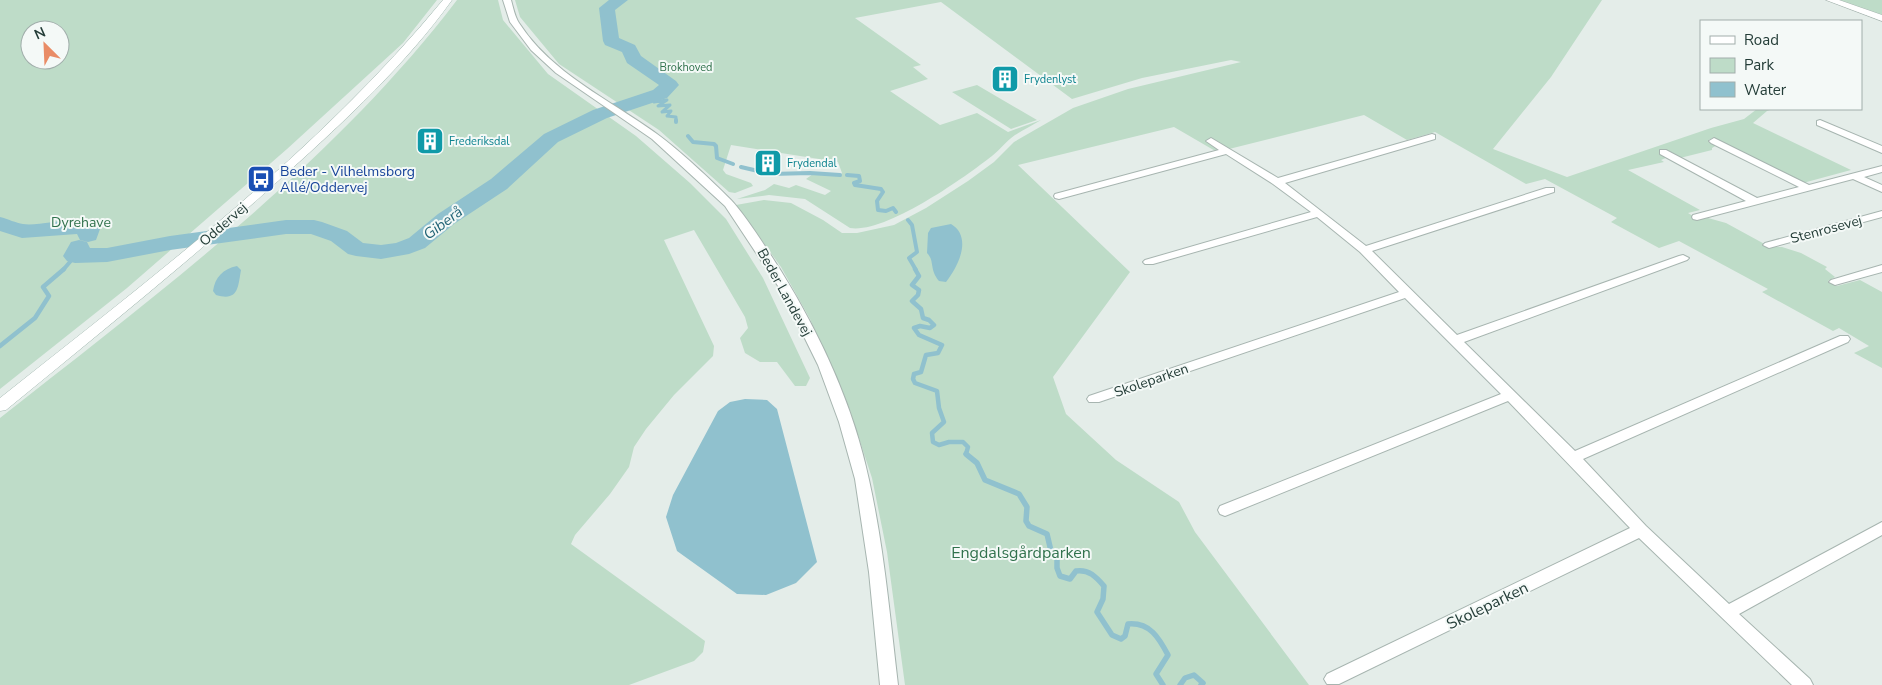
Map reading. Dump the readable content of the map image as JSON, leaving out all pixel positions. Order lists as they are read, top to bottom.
{
  "streets": {
    "main road": ["Oddervej"],
    "street": ["Stenrosevej", "Beder Landevej", "Skoleparken"]
  },
  "water": ["Giberå"],
  "parks": ["Brokhoved", "Dyrehave", "Engdalsgårdparken"],
  "places": {
    "building": ["Frydenlyst", "Frederiksdal", "Frydendal"],
    "bus stop": ["Beder - Vilhelmsborg Allé/Oddervej"]
  },
  "legend": ["Road", "Park", "Water"],
  "north": "top left"
}
